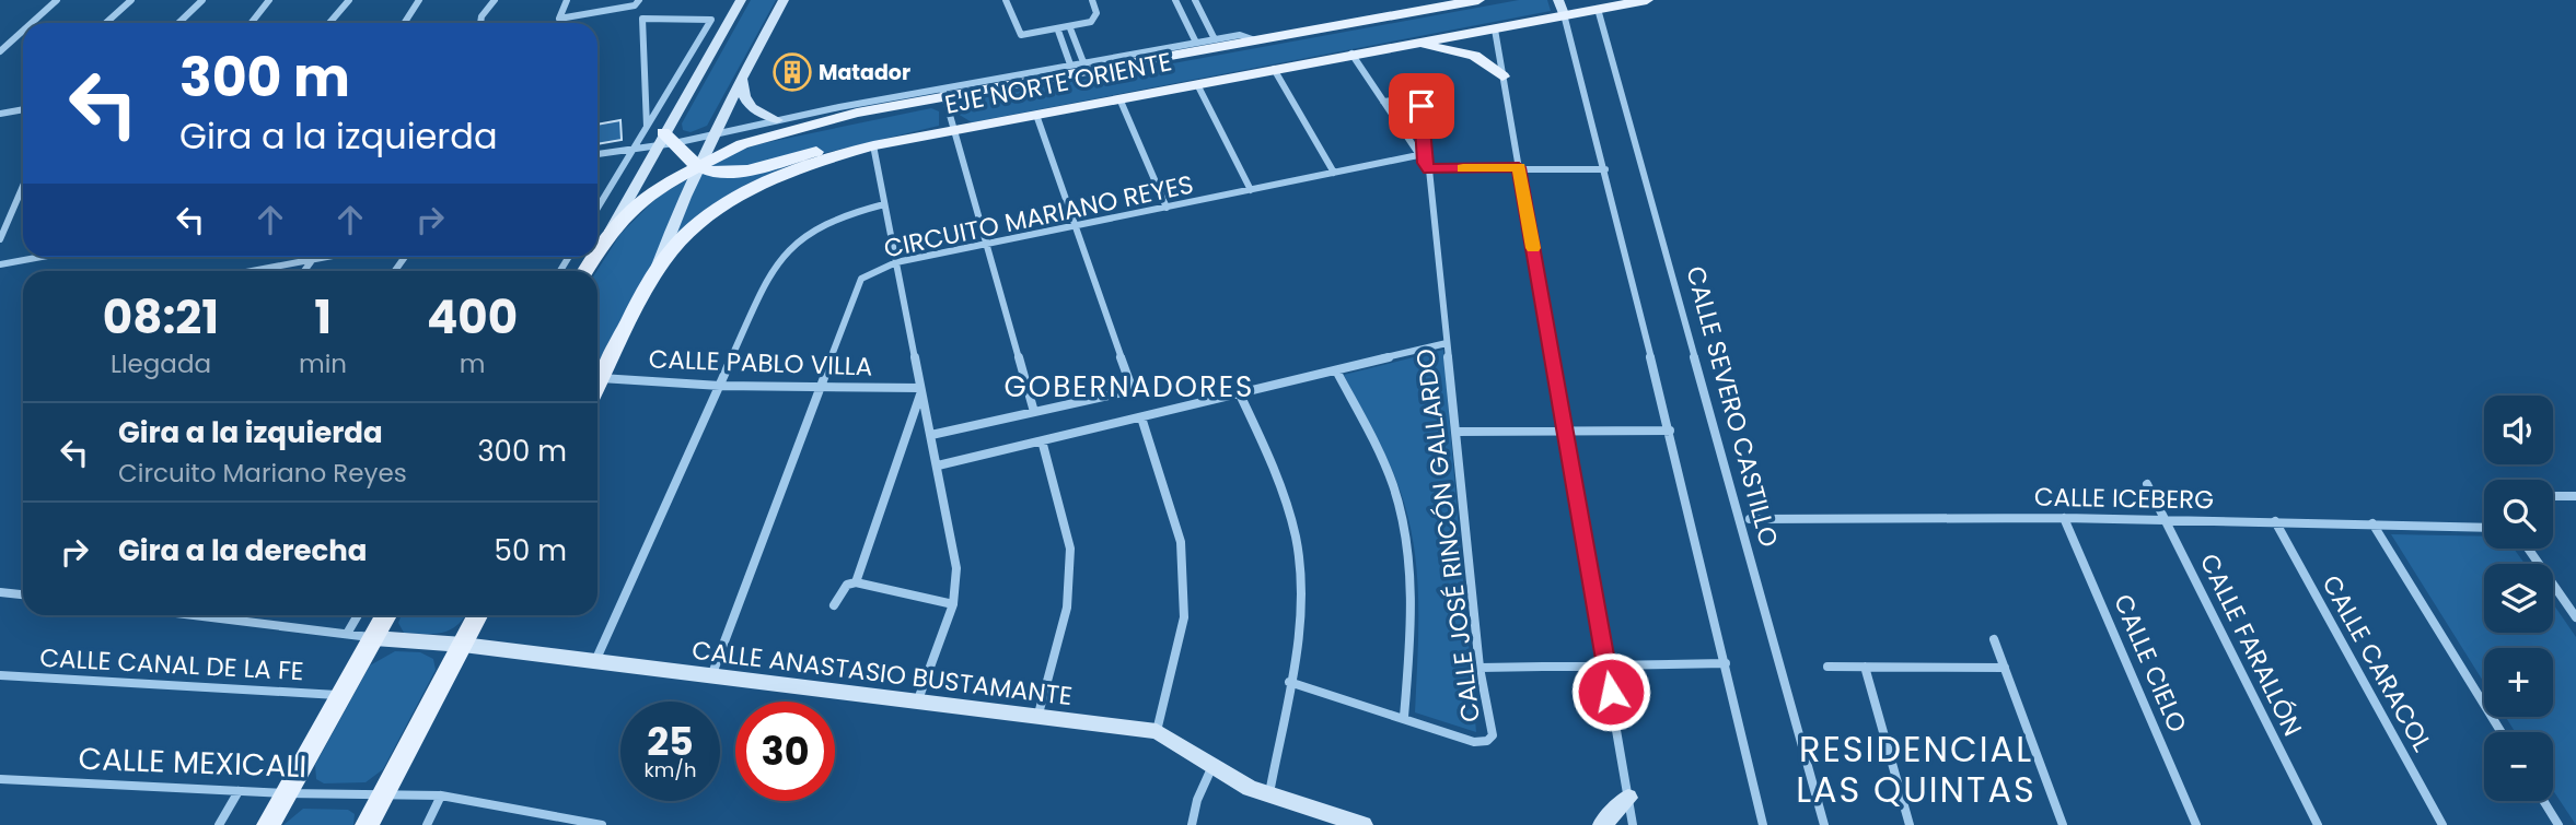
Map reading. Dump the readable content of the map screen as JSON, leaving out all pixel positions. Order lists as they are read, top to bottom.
{
  "streets": {
    "main road": ["EJE NORTE ORIENTE"],
    "street": [
      "CIRCUITO MARIANO REYES",
      "CALLE PABLO VILLA",
      "CALLE SEVERO CASTILLO",
      "CALLE ICEBERG",
      "CALLE JOSÉ RINCÓN GALLARDO",
      "CALLE FARALLÓN",
      "CALLE CIELO",
      "CALLE CARACOL",
      "CALLE CANAL DE LA FE",
      "CALLE ANASTASIO BUSTAMANTE",
      "CALLE MEXICALI"
    ]
  },
  "crossings": [
    ["EJE NORTE ORIENTE", "CALLE PABLO VILLA"],
    ["EJE NORTE ORIENTE", "CALLE SEVERO CASTILLO"],
    ["CIRCUITO MARIANO REYES", "CALLE PABLO VILLA"],
    ["CIRCUITO MARIANO REYES", "CALLE ANASTASIO BUSTAMANTE"],
    ["CALLE ICEBERG", "CALLE FARALLÓN"],
    ["CALLE ICEBERG", "CALLE CIELO"],
    ["CALLE ICEBERG", "CALLE CARACOL"]
  ],
  "districts": ["GOBERNADORES", "RESIDENCIAL LAS QUINTAS"],
  "places": {
    "building": ["Matador"]
  },
  "page": {
    "turn": ["300 m", "Gira a la izquierda"],
    "eta": [
      "08:21",
      "Llegada",
      "1",
      "min",
      "400",
      "m"
    ],
    "map_buttons": ["+", "−"],
    "list": [
      {
        "name": "Gira a la izquierda",
        "note": "Circuito Mariano Reyes",
        "value": "300 m"
      },
      {
        "name": "Gira a la derecha",
        "value": "50 m"
      }
    ],
    "speed": "25 km/h",
    "limit": "30"
  }
}
